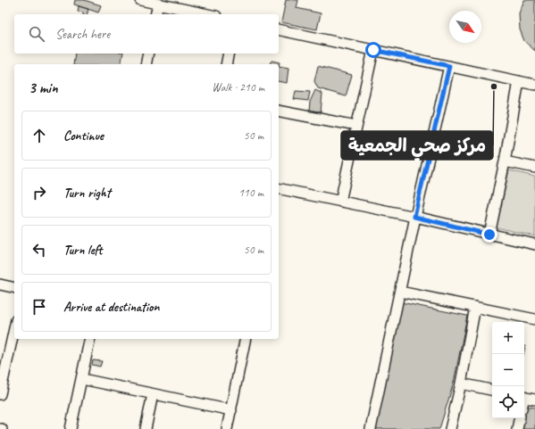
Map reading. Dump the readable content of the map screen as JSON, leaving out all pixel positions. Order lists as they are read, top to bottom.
{
  "places": ["مركز صحي الجمعية"],
  "north": "bottom right",
  "page": {
    "search": "Search here",
    "heading": ["3 min", "Walk · 210 m"],
    "list": [
      ["Continue", "50 m"],
      ["Turn right", "110 m"],
      ["Turn left", "50 m"],
      "Arrive at destination"
    ],
    "map_buttons": ["+", "−"]
  }
}
